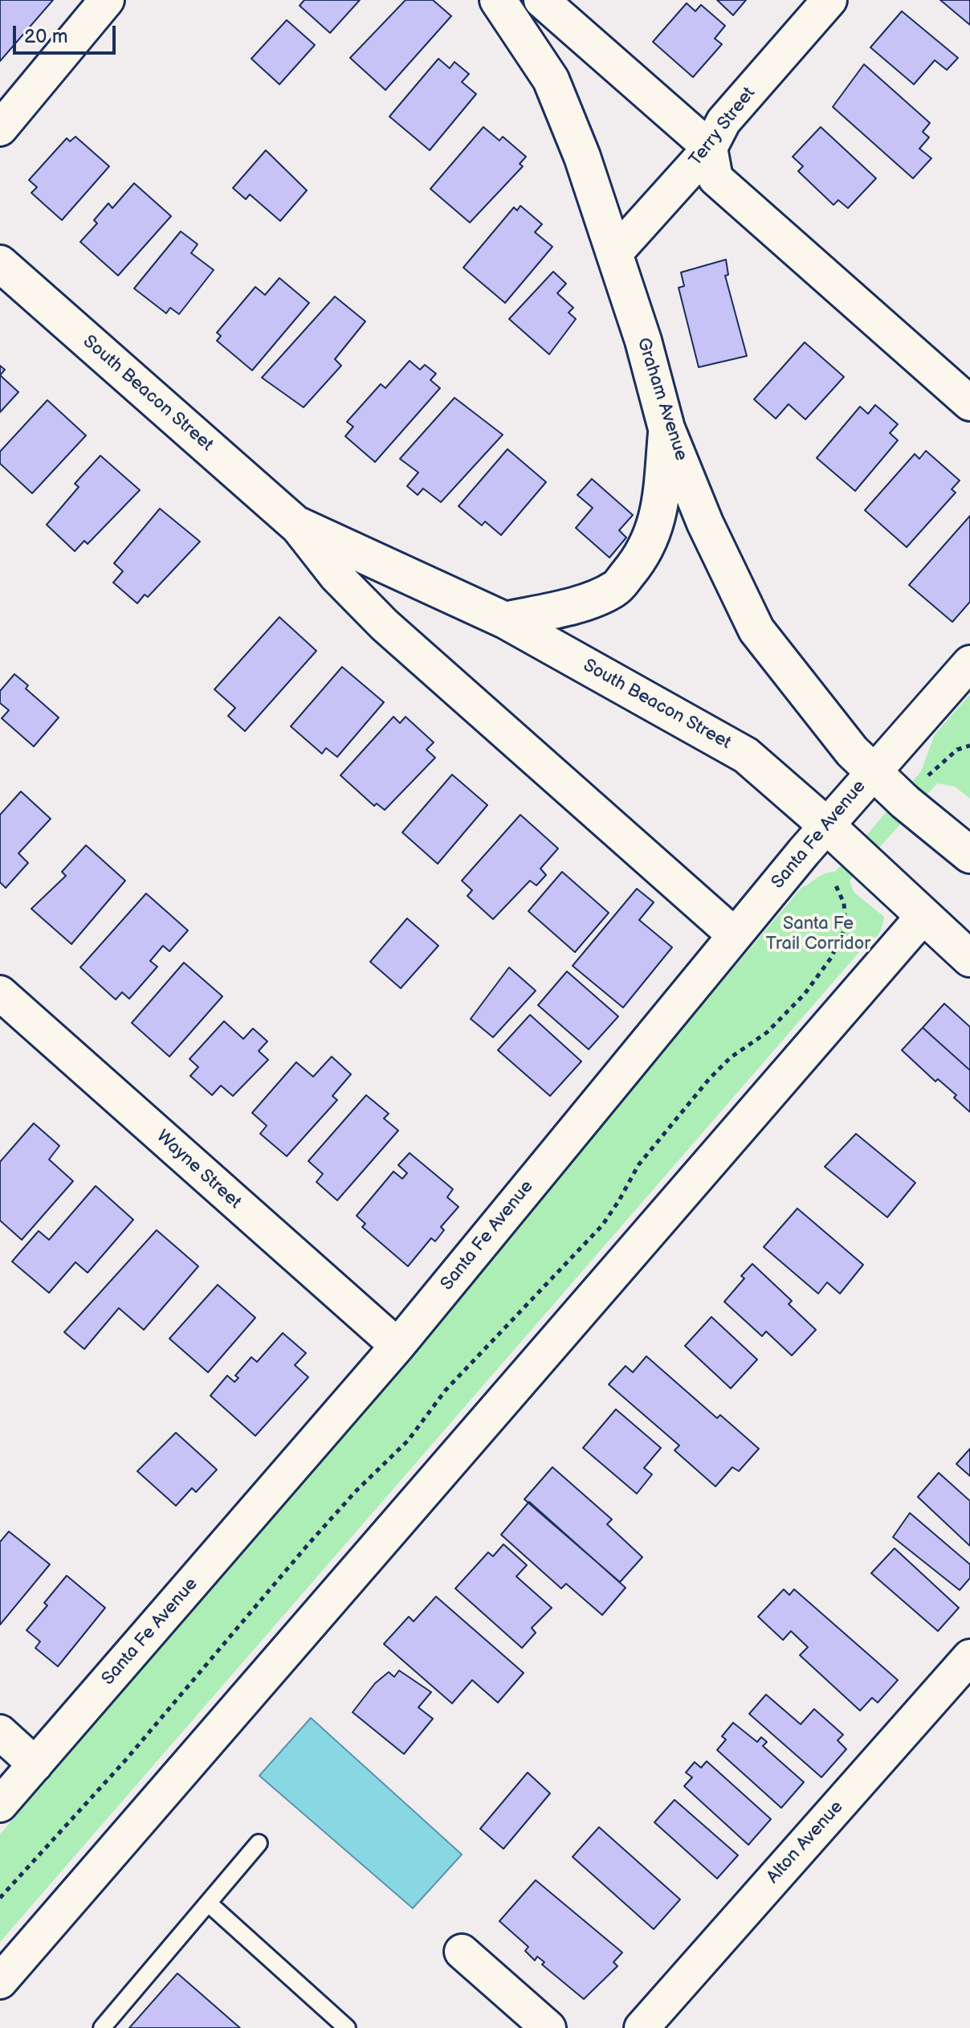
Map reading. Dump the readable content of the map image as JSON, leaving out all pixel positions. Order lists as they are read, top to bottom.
{
  "streets": {
    "street": [
      "Terry Street",
      "South Beacon Street",
      "Graham Avenue",
      "Santa Fe Avenue",
      "Wayne Street",
      "Alton Avenue"
    ]
  },
  "crossings": [
    ["Terry Street", "Graham Avenue"],
    ["South Beacon Street", "Santa Fe Avenue"],
    ["Graham Avenue", "Santa Fe Avenue"],
    ["Santa Fe Avenue", "Wayne Street"]
  ],
  "parks": ["Santa Fe Trail Corridor"],
  "scale_bar": "20 m"
}
